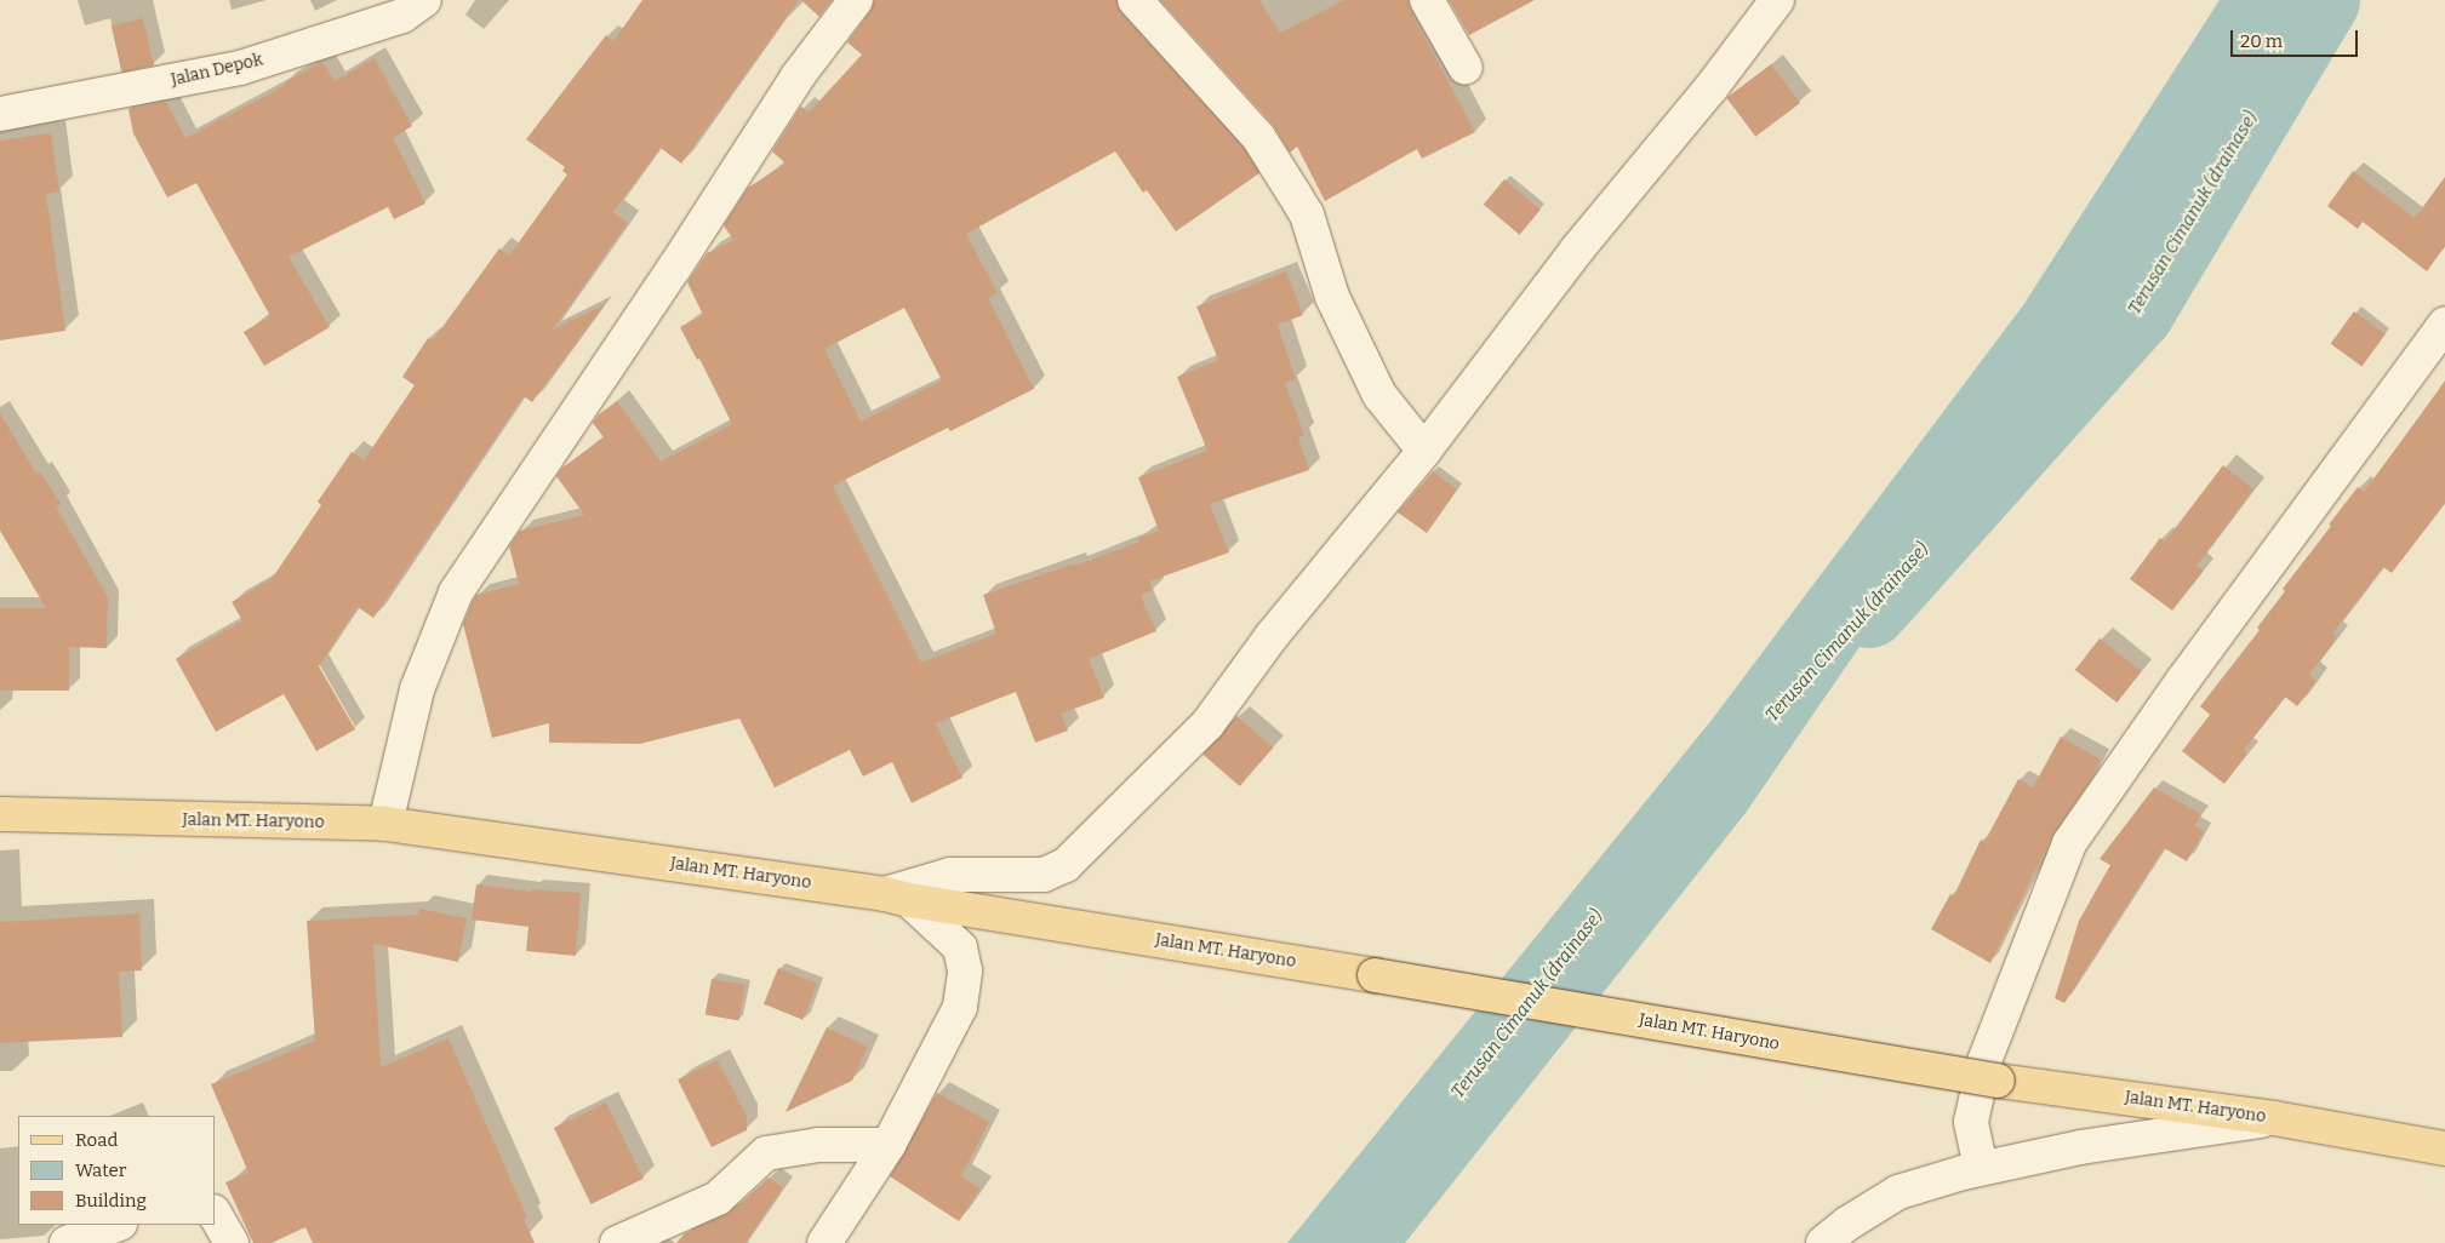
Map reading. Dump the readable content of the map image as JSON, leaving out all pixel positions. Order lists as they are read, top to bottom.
{
  "streets": {
    "main road": ["Jalan MT. Haryono"],
    "street": ["Jalan Depok"]
  },
  "water": ["Terusan Cimanuk (drainase)"],
  "legend": ["Road", "Water", "Building"],
  "scale_bar": "20 m"
}
